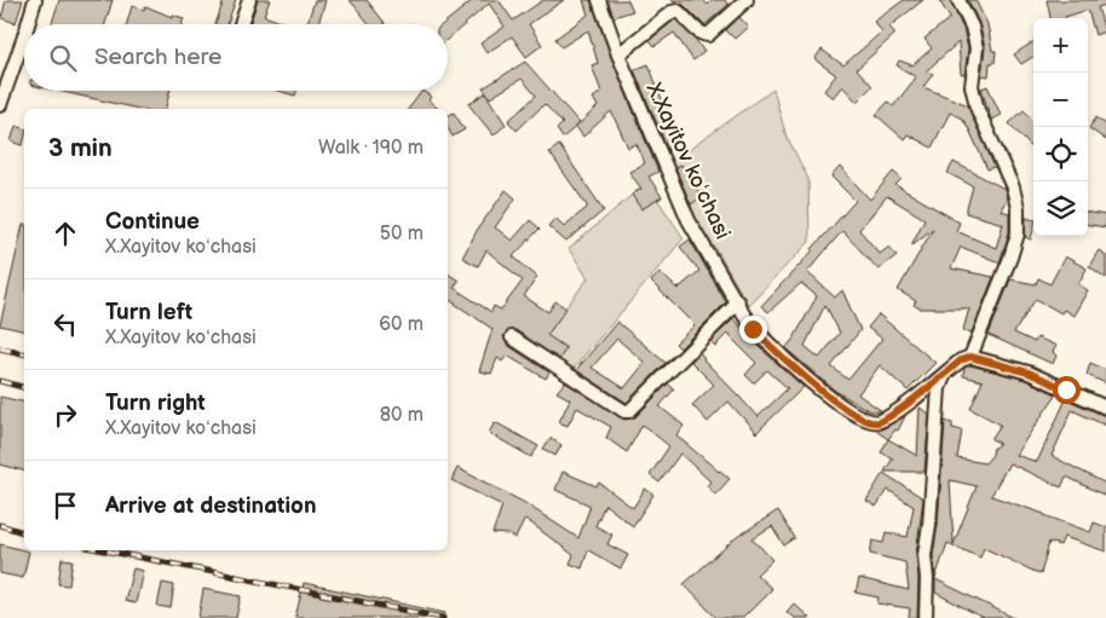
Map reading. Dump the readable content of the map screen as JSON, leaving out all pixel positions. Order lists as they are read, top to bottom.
{
  "streets": {
    "street": ["X.Xayitov koʻchasi"]
  },
  "page": {
    "map_buttons": ["+", "−"],
    "search": "Search here",
    "heading": ["3 min", "Walk · 190 m"],
    "list": [
      ["Continue", "X.Xayitov koʻchasi", "50 m"],
      ["Turn left", "X.Xayitov koʻchasi", "60 m"],
      ["Turn right", "X.Xayitov koʻchasi", "80 m"],
      "Arrive at destination"
    ]
  }
}
